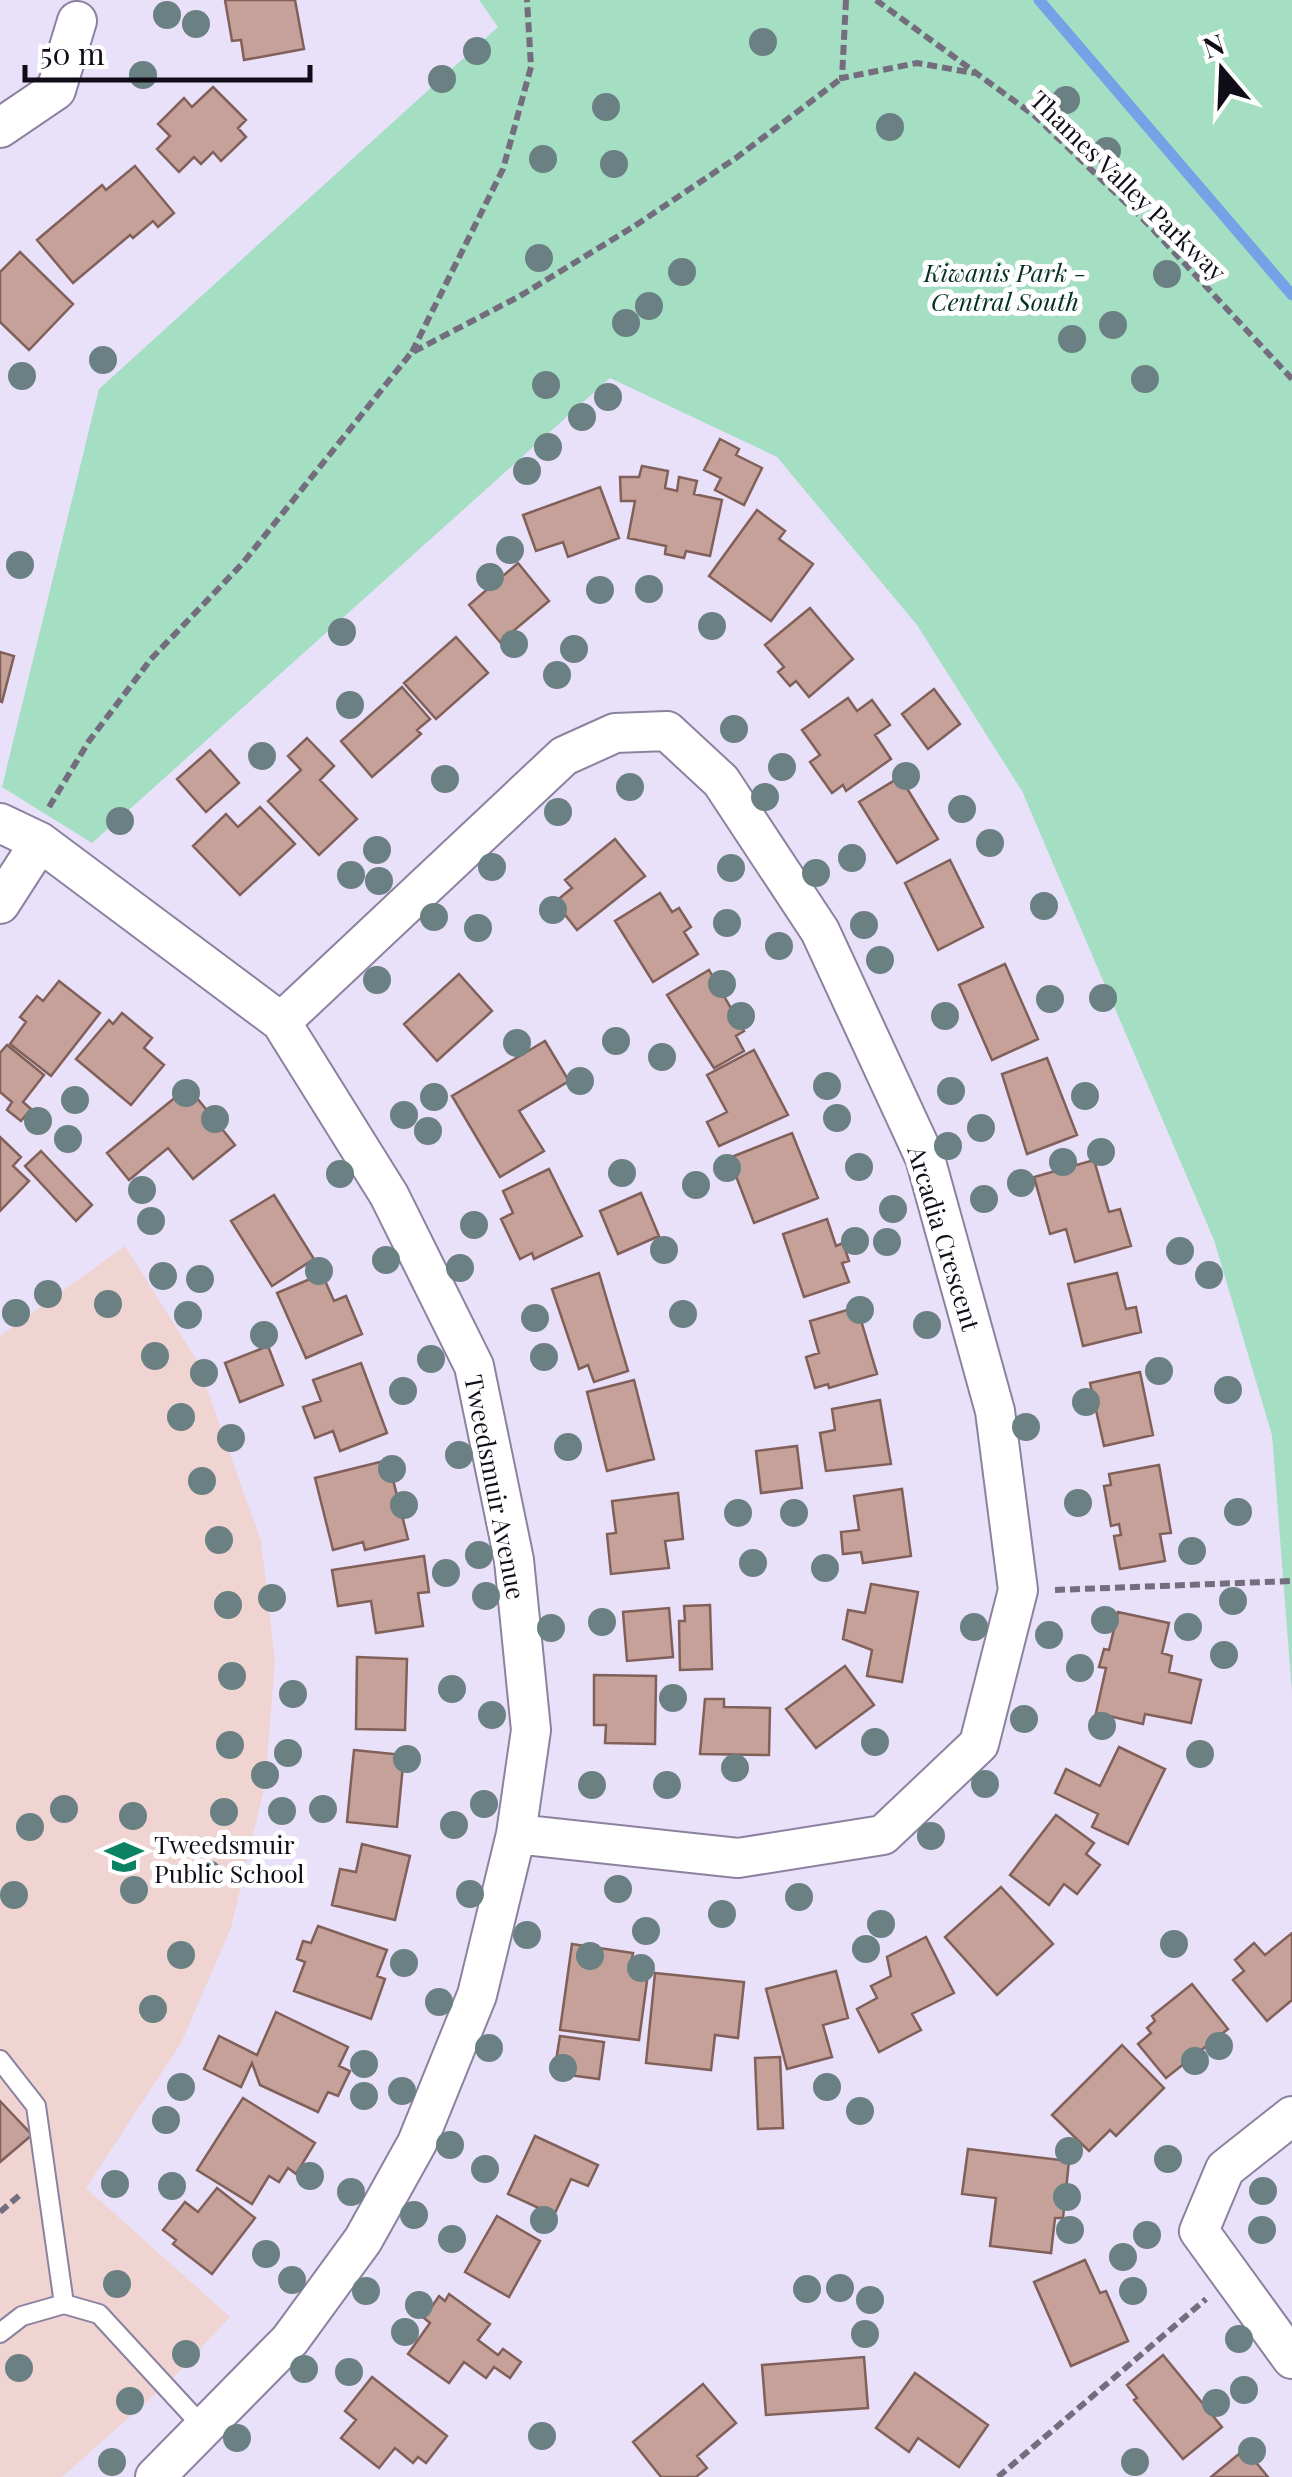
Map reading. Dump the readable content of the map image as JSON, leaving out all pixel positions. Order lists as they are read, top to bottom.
{
  "streets": {
    "street": ["Arcadia Crescent", "Tweedsmuir Avenue"],
    "path": ["Thames Valley Parkway"]
  },
  "crossings": [
    ["Arcadia Crescent", "Tweedsmuir Avenue"]
  ],
  "parks": ["Kiwanis Park - Central South"],
  "places": {
    "school or university": ["Tweedsmuir Public School"]
  },
  "scale_bar": "50 m",
  "north": "top"
}
